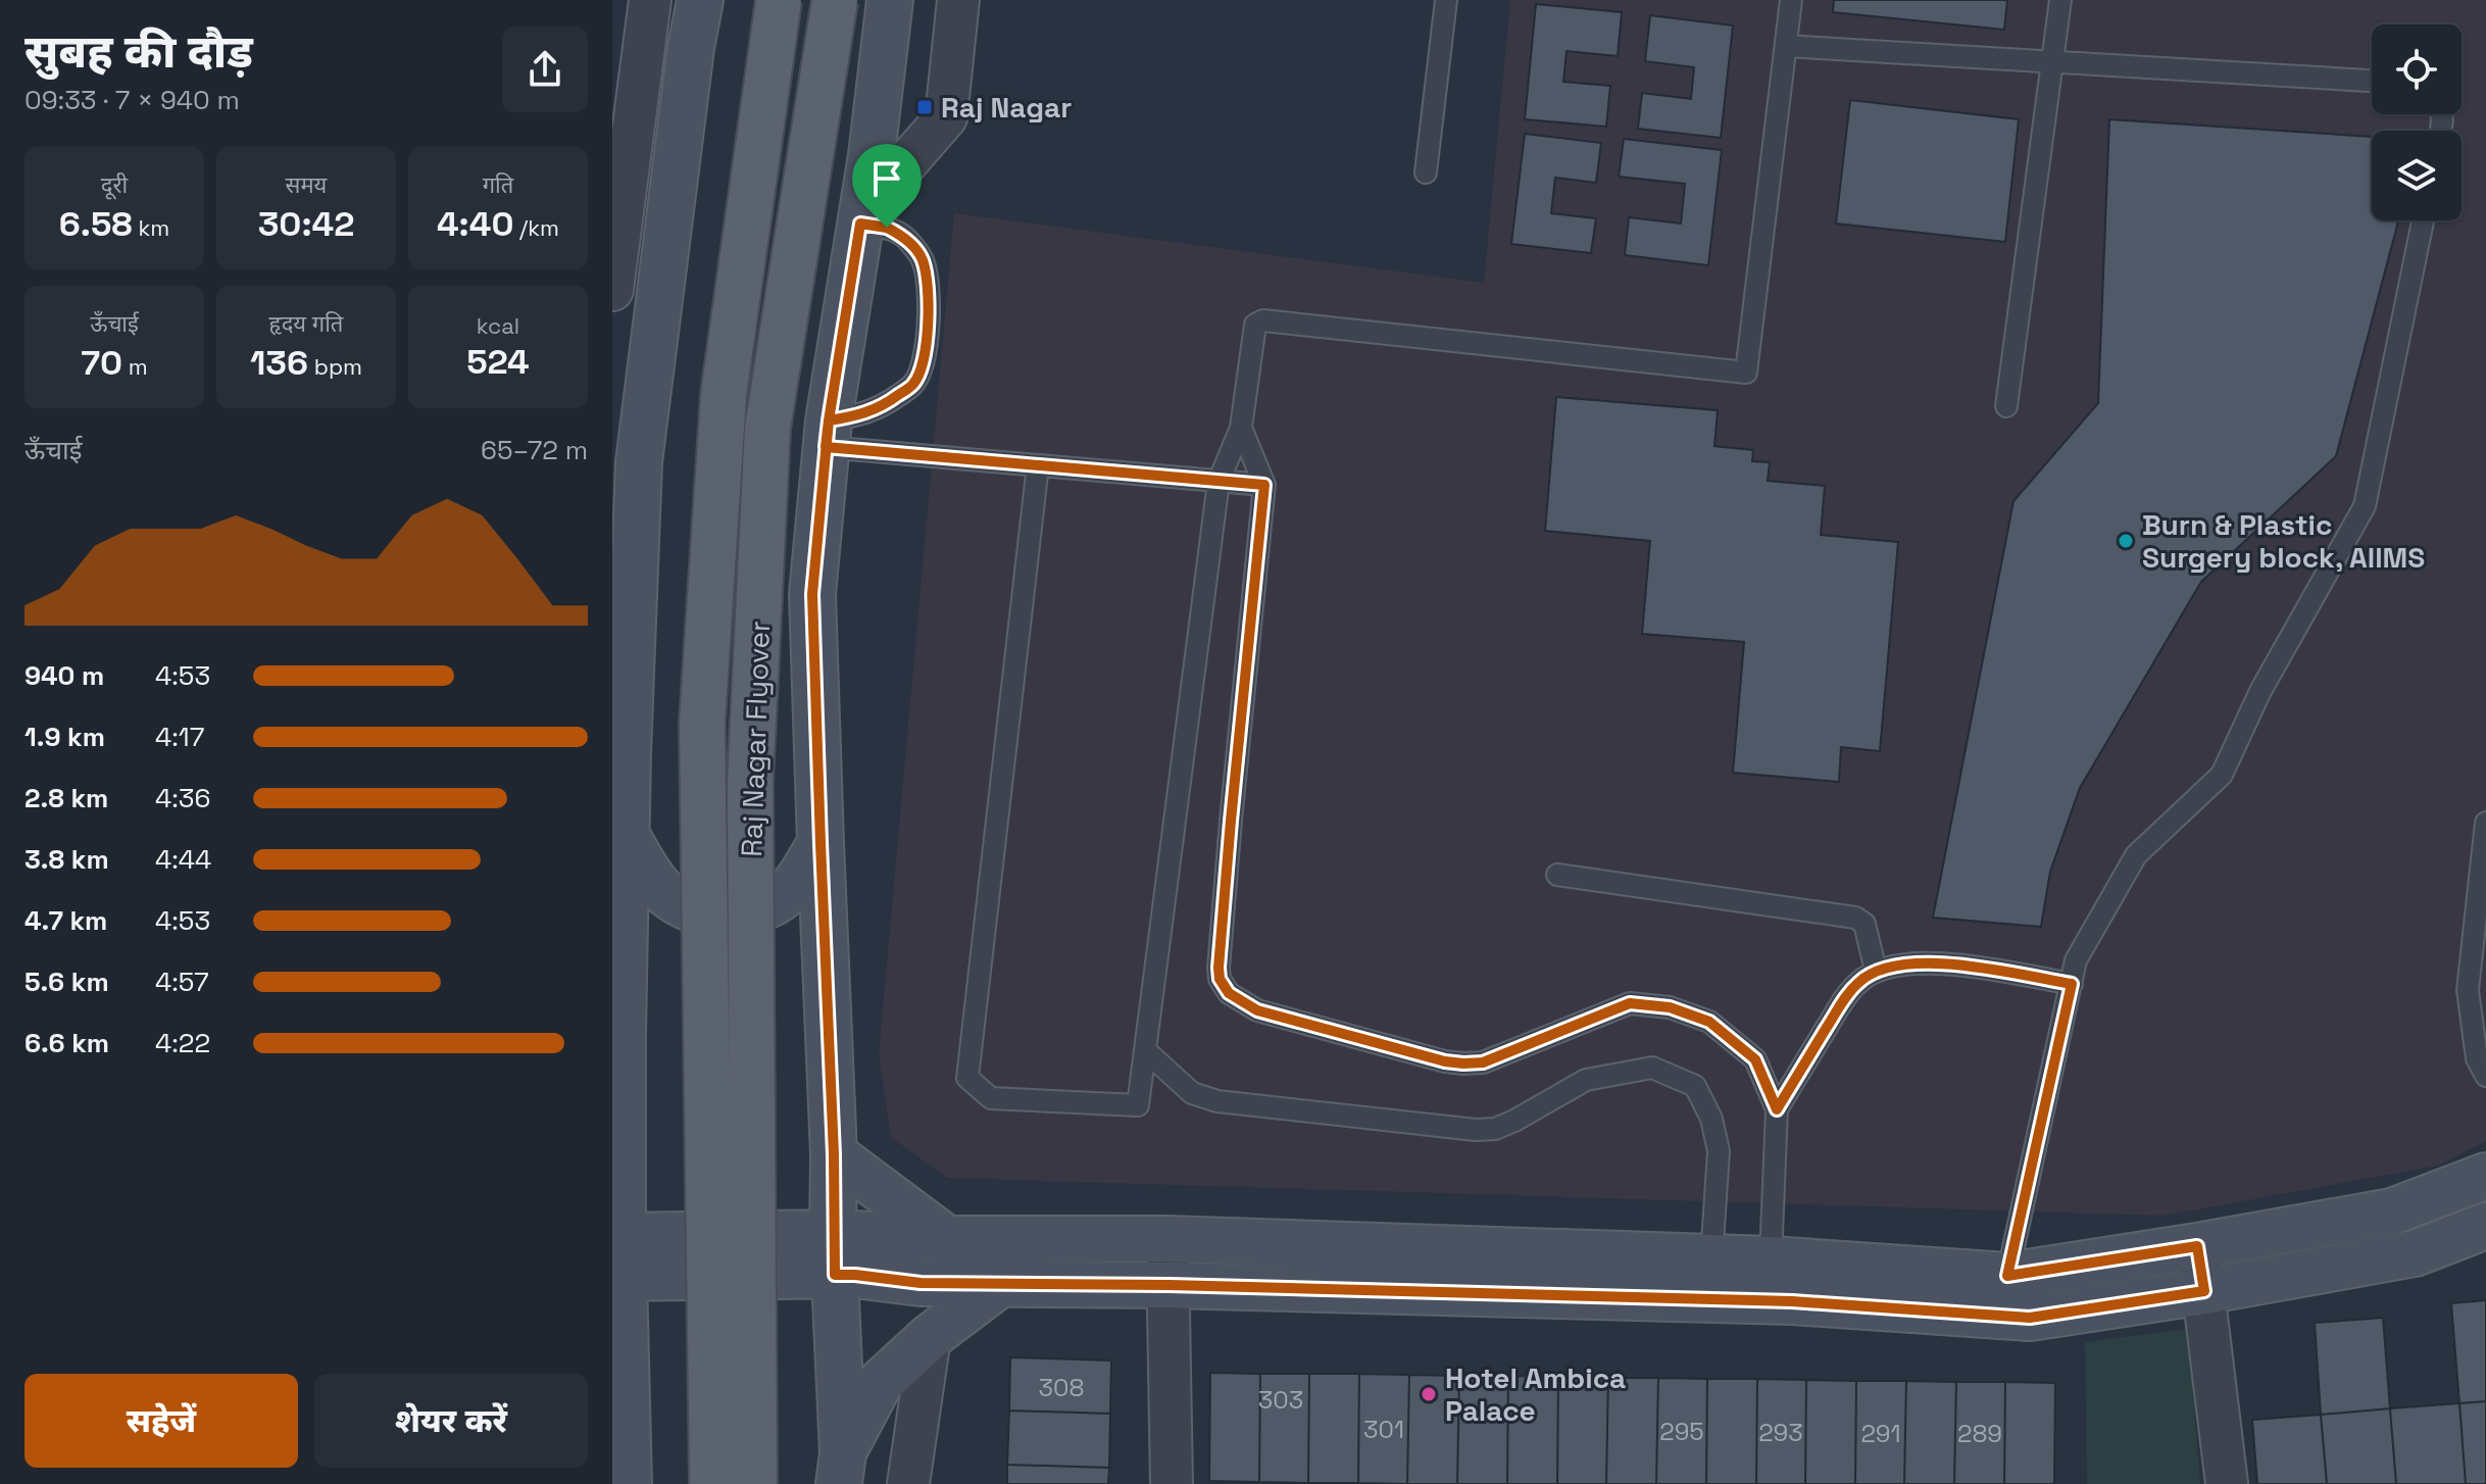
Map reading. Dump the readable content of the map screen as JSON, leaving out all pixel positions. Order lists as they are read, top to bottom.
{
  "streets": {
    "main road": ["Raj Nagar Flyover"]
  },
  "places": {
    "transit": ["Raj Nagar"],
    "other": ["Burn & Plastic Surgery block, AIIMS", "Hotel Ambica Palace"]
  },
  "house_numbers": [
    "308",
    "303",
    "301",
    "295",
    "293",
    "291",
    "289"
  ],
  "page": {
    "heading": ["सुबह की दौड़", "09:33 · 7 × 940 m"],
    "stats": [
      ["दूरी", "6.58 km"],
      ["समय", "30:42"],
      ["गति", "4:40 /km"],
      ["ऊँचाई", "70 m"],
      ["हृदय गति", "136 bpm"],
      ["kcal", "524"]
    ],
    "chart": ["ऊँचाई", "65–72 m"],
    "list": [
      {
        "name": "940 m",
        "note": "4:53"
      },
      {
        "name": "1.9 km",
        "note": "4:17"
      },
      {
        "name": "2.8 km",
        "note": "4:36"
      },
      {
        "name": "3.8 km",
        "note": "4:44"
      },
      {
        "name": "4.7 km",
        "note": "4:53"
      },
      {
        "name": "5.6 km",
        "note": "4:57"
      },
      {
        "name": "6.6 km",
        "note": "4:22"
      }
    ],
    "buttons": ["सहेजें", "शेयर करें"]
  }
}
